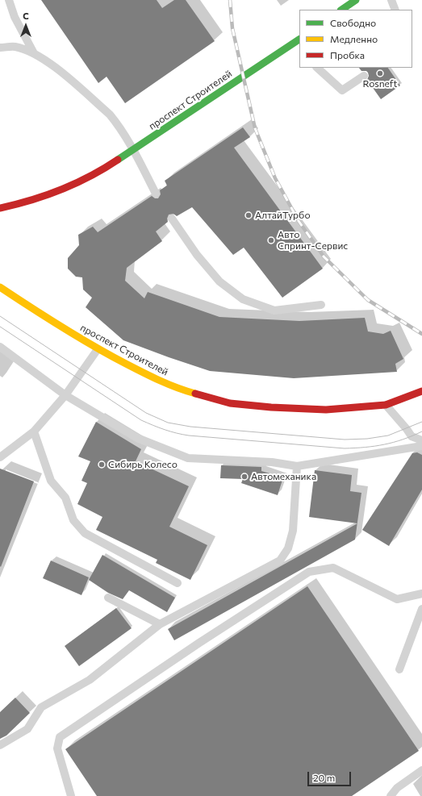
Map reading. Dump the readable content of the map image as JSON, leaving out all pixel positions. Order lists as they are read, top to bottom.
{
  "streets": {
    "main road": ["проспект Строителей"]
  },
  "places": [
    "Rosneft",
    "АлтайТурбо",
    "Авто Спринт-Сервис",
    "Сибирь Колесо",
    "Автомеханика"
  ],
  "legend": ["Свободно", "Медленно", "Пробка"],
  "scale_bar": "20 m",
  "north": "top"
}
